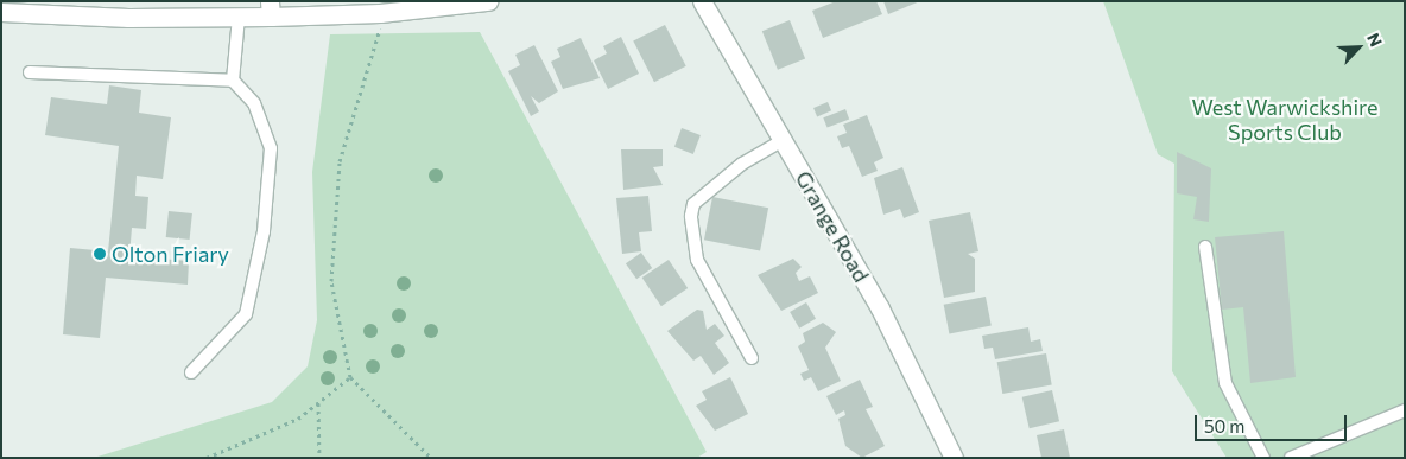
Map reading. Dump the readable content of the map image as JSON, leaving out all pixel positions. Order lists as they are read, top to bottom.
{
  "streets": {
    "street": ["Grange Road"]
  },
  "parks": ["West Warwickshire Sports Club"],
  "places": ["Olton Friary"],
  "scale_bar": "50 m",
  "north": "top right"
}
